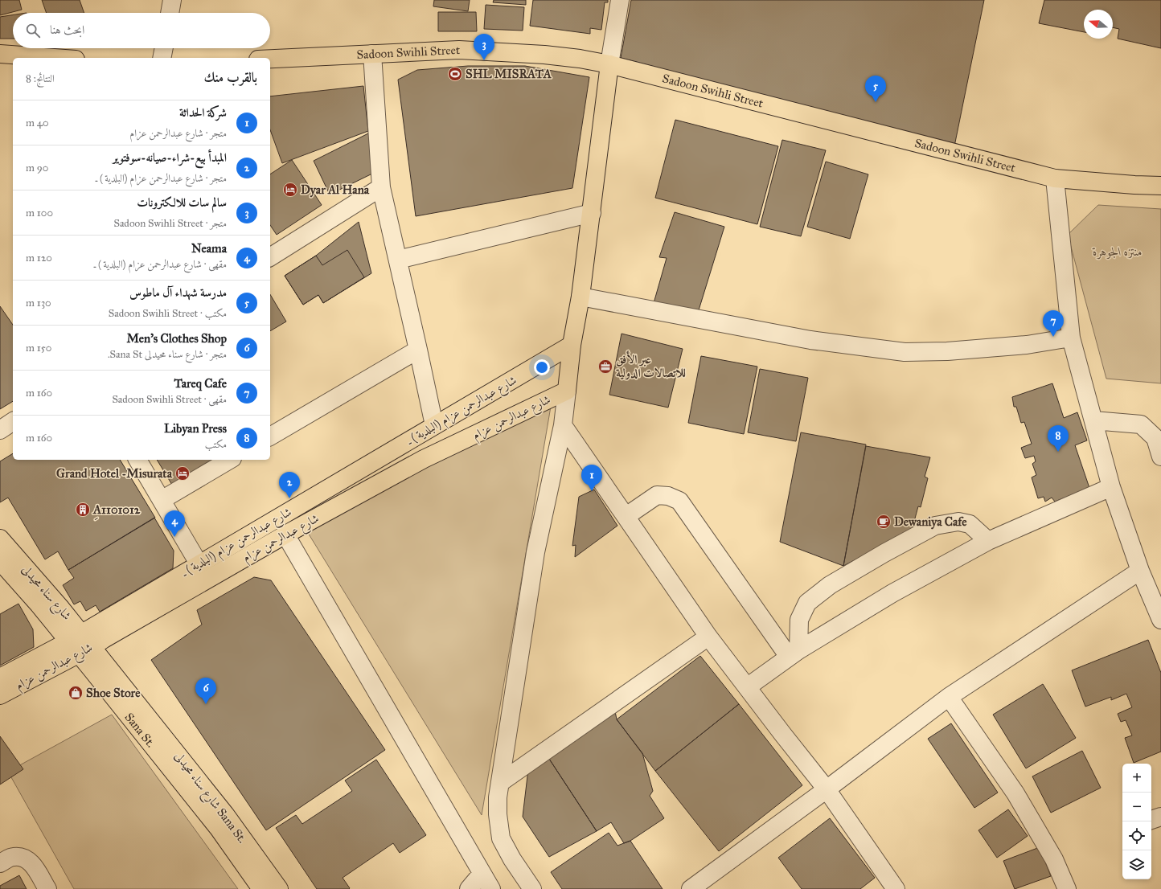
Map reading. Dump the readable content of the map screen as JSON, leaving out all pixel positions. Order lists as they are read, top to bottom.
{
  "streets": {
    "main road": [
      "Sadoon Swihli Street",
      "شارع عبدالرحمن عزام (البلدية ) ـ",
      "شارع عبدالرحمن عزام",
      "شارع سناء محيدلى",
      "Sana St.",
      "شارع سناء محيدلى Sana St."
    ]
  },
  "crossings": [
    ["شارع عبدالرحمن عزام (البلدية ) ـ", "شارع عبدالرحمن عزام"],
    ["شارع عبدالرحمن عزام (البلدية ) ـ", "شارع سناء محيدلى"],
    ["شارع عبدالرحمن عزام (البلدية ) ـ", "Sana St."],
    ["شارع عبدالرحمن عزام (البلدية ) ـ", "شارع سناء محيدلى Sana St."],
    ["شارع عبدالرحمن عزام", "شارع سناء محيدلى"],
    ["شارع عبدالرحمن عزام", "Sana St."],
    ["شارع عبدالرحمن عزام", "شارع سناء محيدلى Sana St."],
    ["شارع سناء محيدلى", "Sana St."],
    ["شارع سناء محيدلى", "شارع سناء محيدلى Sana St."],
    ["Sana St.", "شارع سناء محيدلى Sana St."]
  ],
  "parks": ["منتزه الجوهرة"],
  "places": {
    "sports": ["SHL MISRATA"],
    "hotel": ["Dyar Al Hana", "Grand Hotel -Misurata"],
    "office": ["عبر الأفق للاتصالات الدولية"],
    "building": ["ِA1101012"],
    "cafe": ["Dewaniya Cafe"],
    "shop": ["Shoe Store"]
  },
  "north": "left",
  "page": {
    "search": "ابحث هنا",
    "pins": [
      "3",
      "5",
      "7",
      "8",
      "1",
      "2",
      "4",
      "6"
    ],
    "heading": ["بالقرب منك", "النتائج: 8"],
    "list": [
      {
        "mark": "1",
        "name": "شركة الحداثة",
        "note": "متجر · شارع عبدالرحمن عزام",
        "value": "40 m"
      },
      {
        "mark": "2",
        "name": "المبدأ بيع-شراء-صيانه-سوفتوير",
        "note": "متجر · شارع عبدالرحمن عزام (البلدية ) ـ",
        "value": "90 m"
      },
      {
        "mark": "3",
        "name": "سالم سات للالكترونات",
        "note": "متجر · Sadoon Swihli Street",
        "value": "100 m"
      },
      {
        "mark": "4",
        "name": "Neama",
        "note": "مقهى · شارع عبدالرحمن عزام (البلدية ) ـ",
        "value": "120 m"
      },
      {
        "mark": "5",
        "name": "مدرسة شهداء آل ماطوس",
        "note": "مكتب · Sadoon Swihli Street",
        "value": "130 m"
      },
      {
        "mark": "6",
        "name": "Men’s Clothes Shop",
        "note": "متجر · شارع سناء محيدلى Sana St.",
        "value": "150 m"
      },
      {
        "mark": "7",
        "name": "Tareq Cafe",
        "note": "مقهى · Sadoon Swihli Street",
        "value": "160 m"
      },
      {
        "mark": "8",
        "name": "Libyan Press",
        "note": "مكتب",
        "value": "160 m"
      }
    ],
    "map_buttons": ["+", "−"]
  }
}
